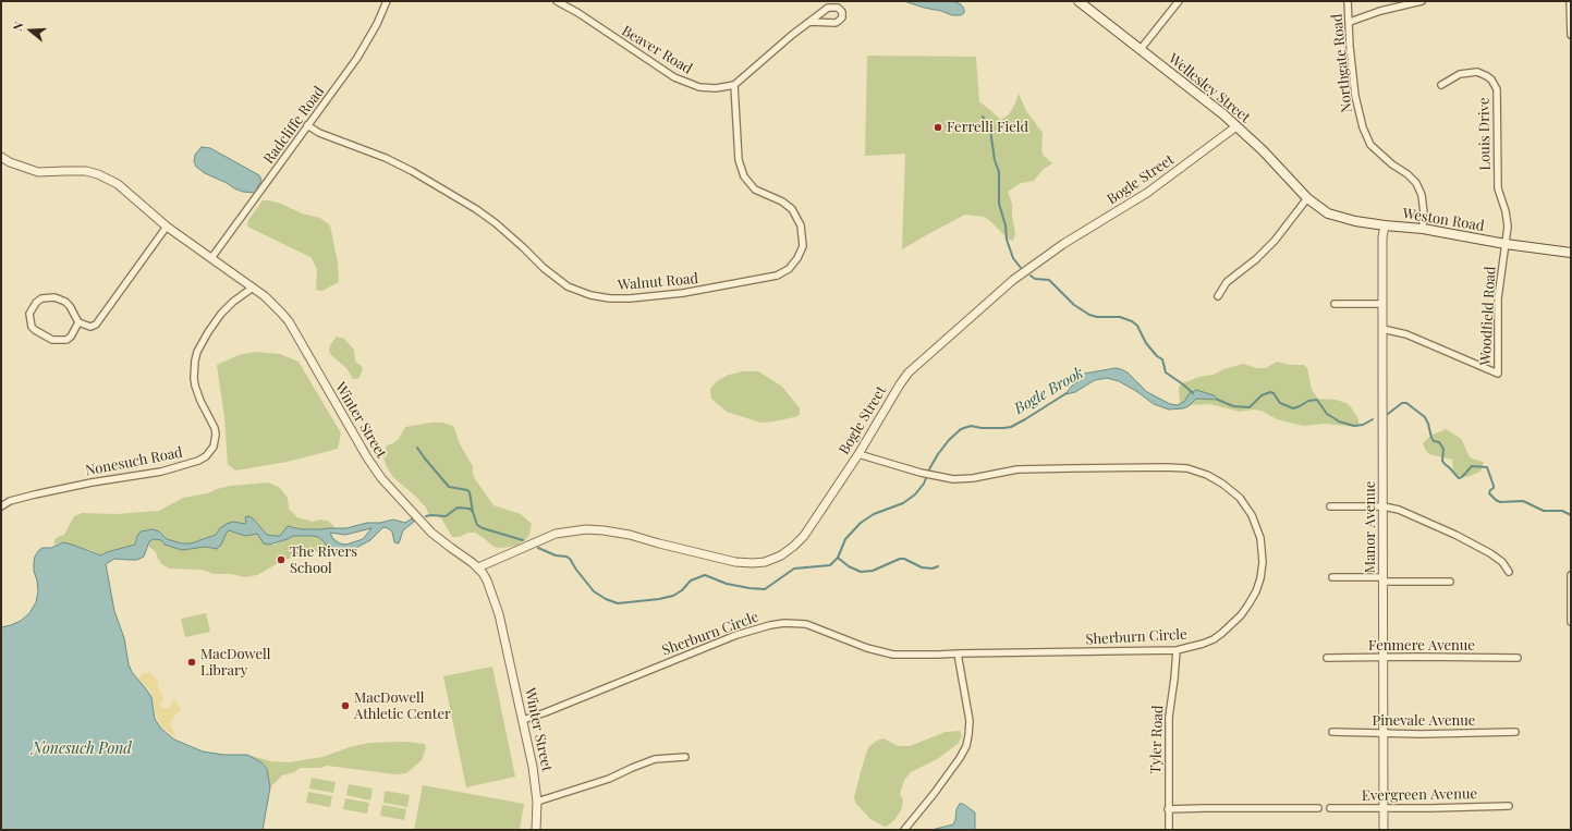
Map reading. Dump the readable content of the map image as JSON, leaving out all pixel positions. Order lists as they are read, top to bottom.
{
  "streets": {
    "main road": ["Wellesley Street", "Weston Road"],
    "street": [
      "Beaver Road",
      "Northgate Road",
      "Radcliffe Road",
      "Louis Drive",
      "Bogle Street",
      "Walnut Road",
      "Woodfield Road",
      "Winter Street",
      "Nonesuch Road",
      "Manor Avenue",
      "Sherburn Circle",
      "Fenmere Avenue",
      "Pinevale Avenue",
      "Tyler Road",
      "Evergreen Avenue"
    ]
  },
  "crossings": [
    ["Beaver Road", "Walnut Road"],
    ["Northgate Road", "Weston Road"],
    ["Wellesley Street", "Bogle Street"],
    ["Wellesley Street", "Weston Road"],
    ["Radcliffe Road", "Walnut Road"],
    ["Radcliffe Road", "Winter Street"],
    ["Louis Drive", "Weston Road"],
    ["Louis Drive", "Woodfield Road"],
    ["Bogle Street", "Winter Street"],
    ["Bogle Street", "Sherburn Circle"],
    ["Weston Road", "Woodfield Road"],
    ["Weston Road", "Manor Avenue"],
    ["Woodfield Road", "Manor Avenue"],
    ["Winter Street", "Nonesuch Road"],
    ["Winter Street", "Sherburn Circle"],
    ["Manor Avenue", "Fenmere Avenue"],
    ["Manor Avenue", "Pinevale Avenue"],
    ["Manor Avenue", "Evergreen Avenue"],
    ["Sherburn Circle", "Tyler Road"]
  ],
  "water": ["Bogle Brook", "Nonesuch Pond"],
  "places": [
    "Ferrelli Field",
    "The Rivers School",
    "MacDowell Library",
    "MacDowell Athletic Center"
  ],
  "north": "left"
}
